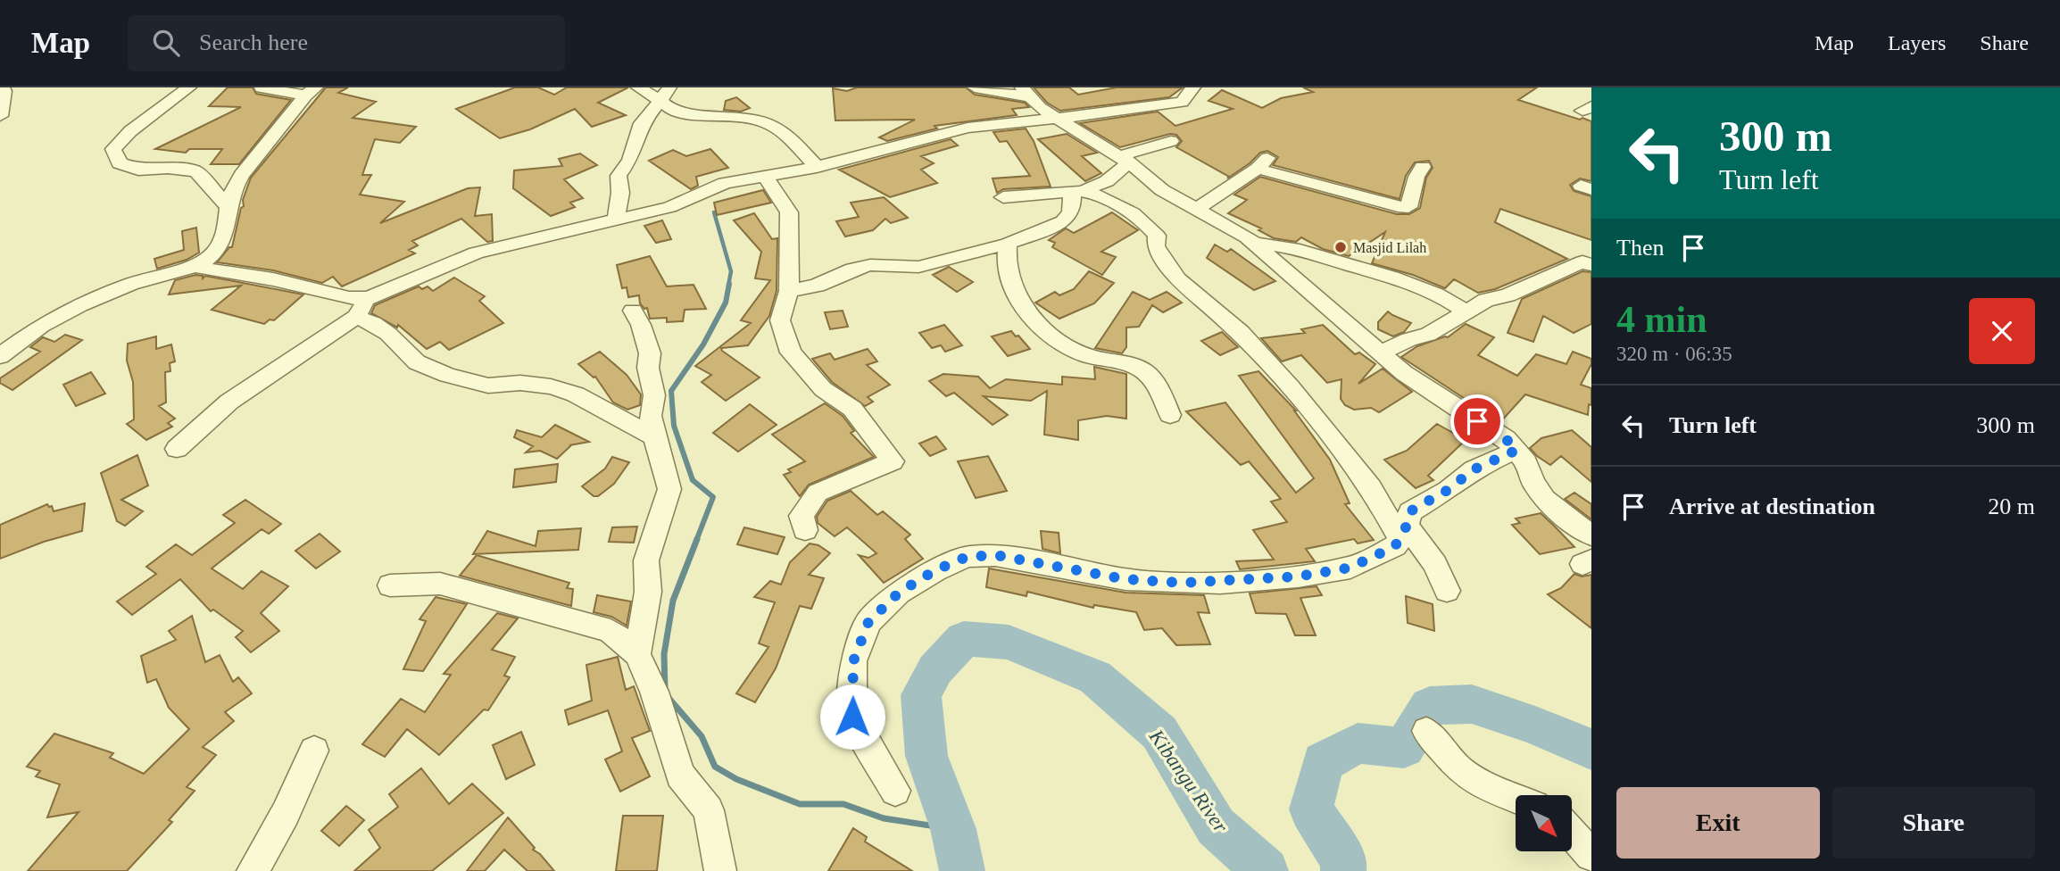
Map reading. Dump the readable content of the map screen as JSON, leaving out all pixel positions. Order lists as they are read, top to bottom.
{
  "water": ["Kibangu River"],
  "places": ["Masjid Lilah"],
  "north": "bottom right",
  "page": {
    "header": "Map",
    "search": "Search here",
    "nav": ["Map", "Layers", "Share"],
    "turn": ["300 m", "Turn left"],
    "then": "Then",
    "heading": ["4 min", "320 m · 06:35"],
    "list": [
      {
        "name": "Turn left",
        "value": "300 m"
      },
      {
        "name": "Arrive at destination",
        "value": "20 m"
      }
    ],
    "buttons": ["Exit", "Share"]
  }
}
